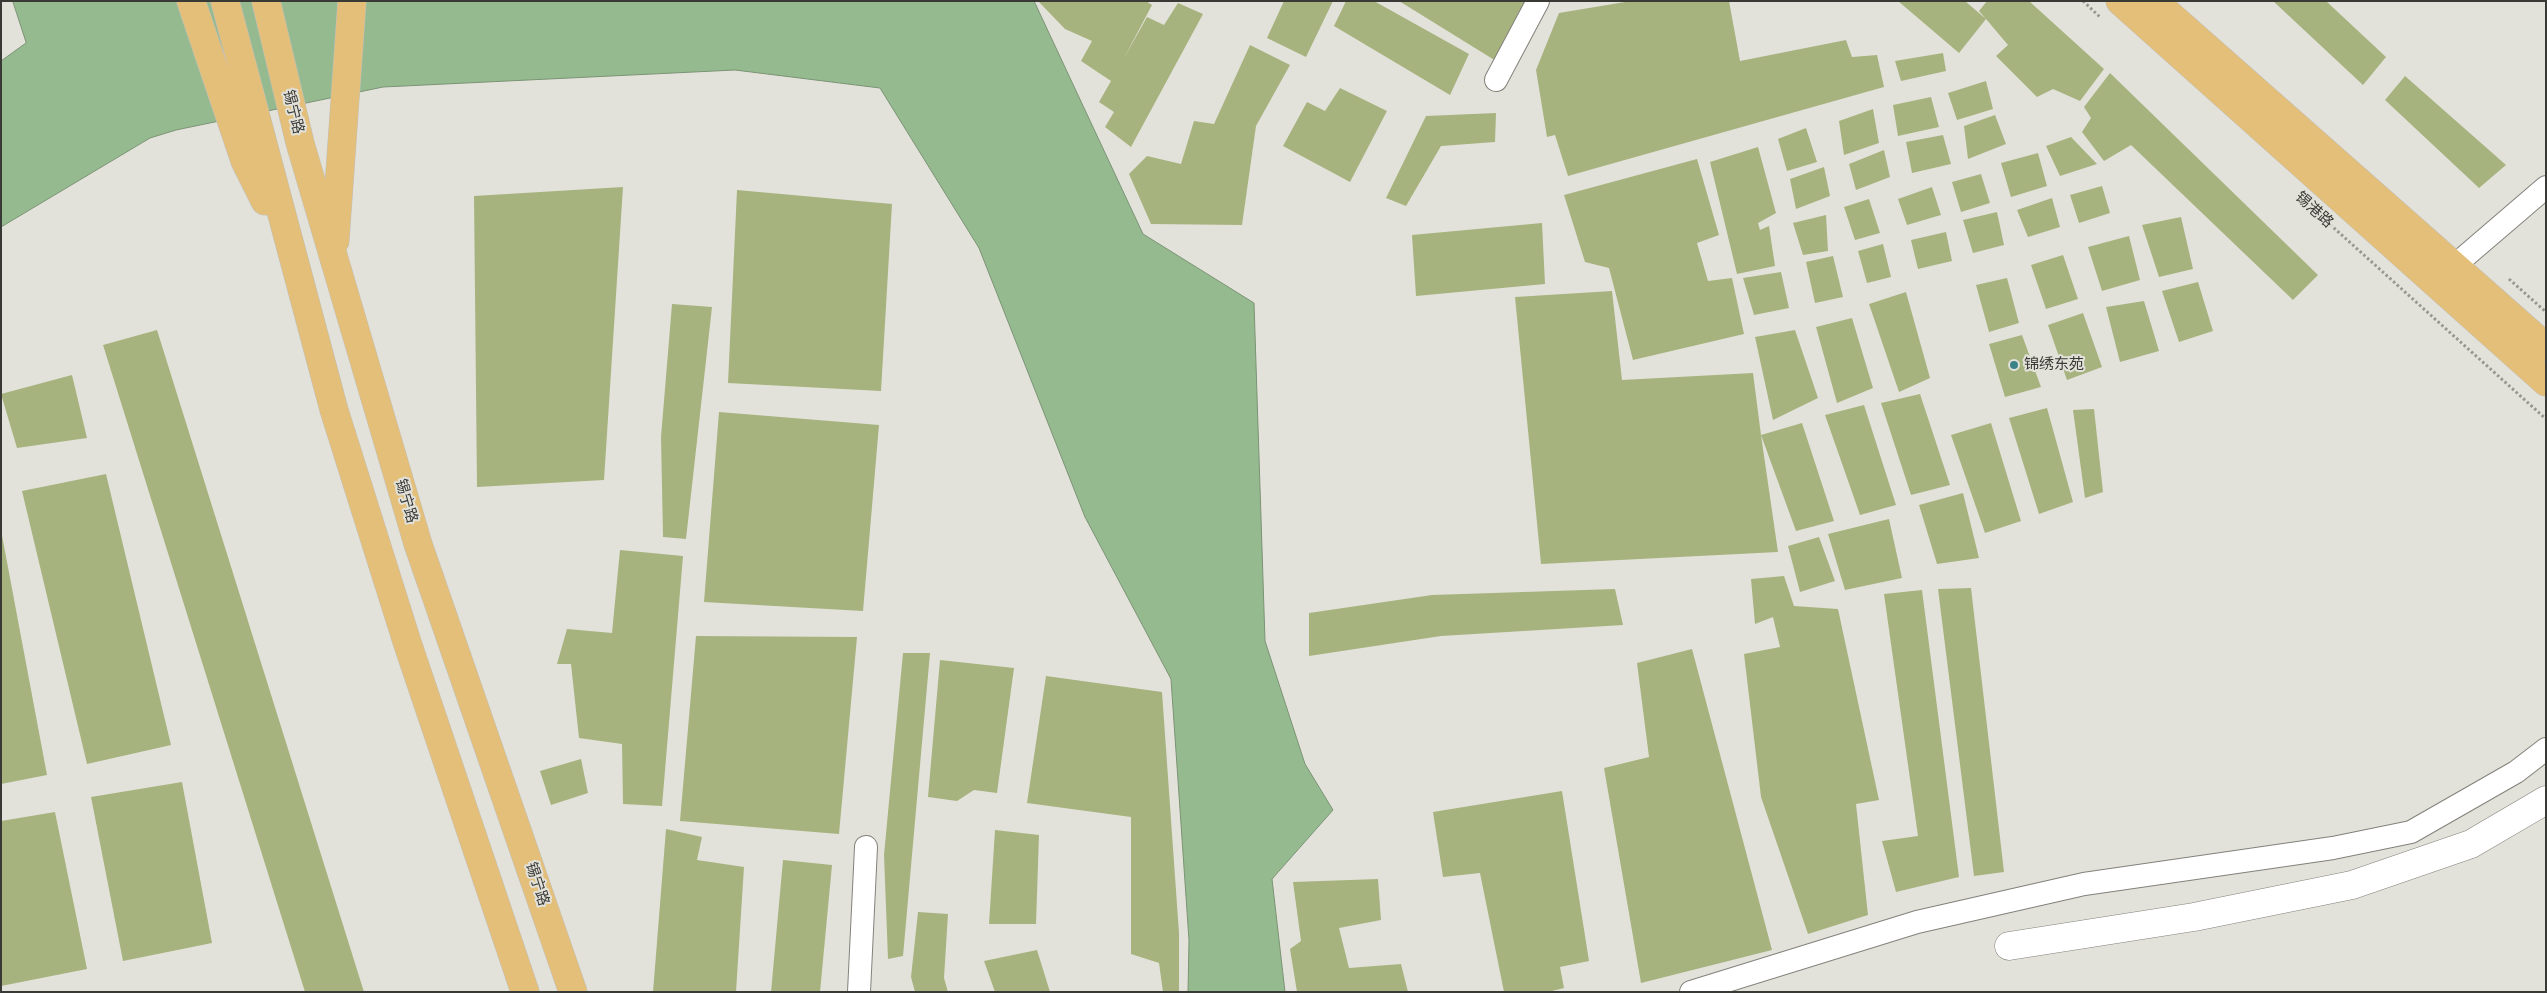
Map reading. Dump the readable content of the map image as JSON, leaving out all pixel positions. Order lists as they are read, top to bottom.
{
  "streets": {
    "main road": ["锡宁路", "锡港路"]
  },
  "places": ["锦绣东苑"]
}
